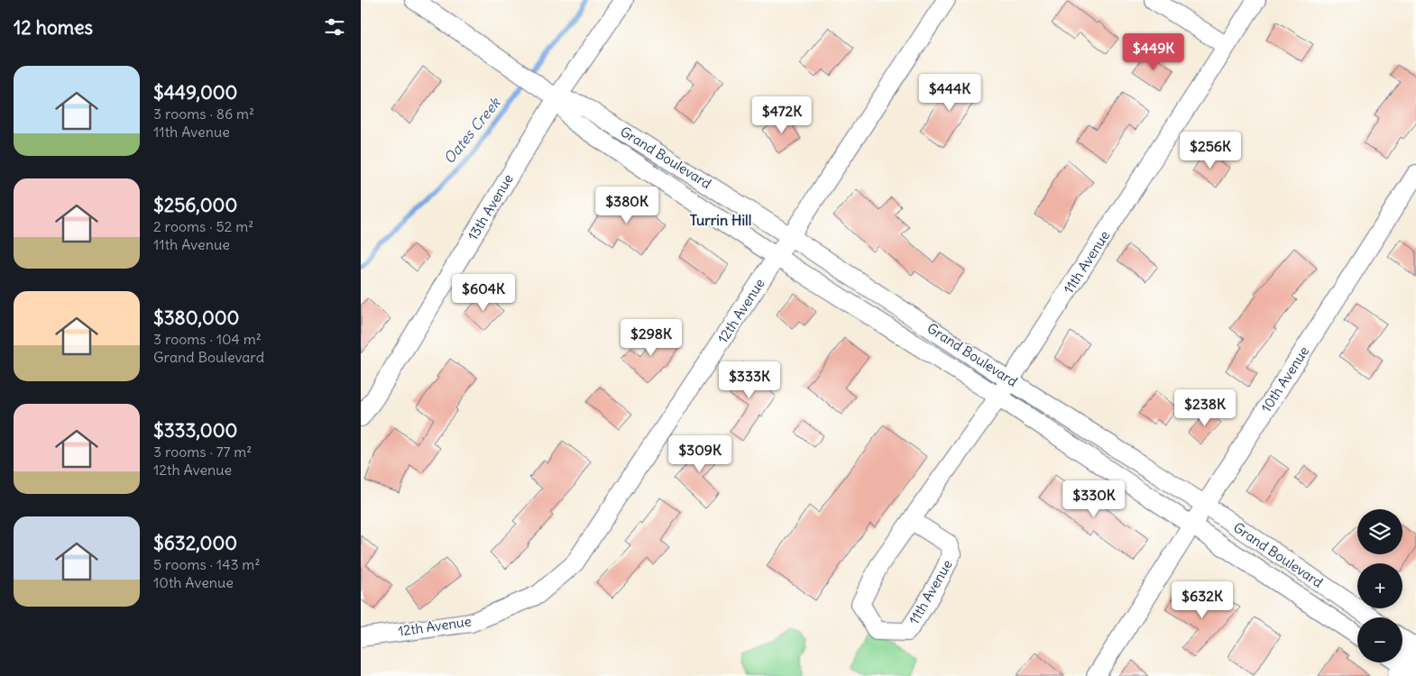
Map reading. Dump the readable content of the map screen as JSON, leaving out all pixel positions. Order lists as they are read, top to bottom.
{
  "streets": {
    "street": [
      "Grand Boulevard",
      "13th Avenue",
      "11th Avenue",
      "12th Avenue",
      "10th Avenue"
    ]
  },
  "crossings": [
    ["Grand Boulevard", "13th Avenue"],
    ["Grand Boulevard", "11th Avenue"],
    ["Grand Boulevard", "12th Avenue"],
    ["Grand Boulevard", "10th Avenue"]
  ],
  "districts": ["Turrin Hill"],
  "water": ["Oates Creek"],
  "page": {
    "heading": "12 homes",
    "price": [
      "$449K",
      "$444K",
      "$472K",
      "$256K",
      "$380K",
      "$604K",
      "$298K",
      "$333K",
      "$238K",
      "$309K",
      "$330K",
      "$632K"
    ],
    "list": [
      {
        "name": "$449,000",
        "note": "3 rooms · 86 m² · 11th Avenue"
      },
      {
        "name": "$256,000",
        "note": "2 rooms · 52 m² · 11th Avenue"
      },
      {
        "name": "$380,000",
        "note": "3 rooms · 104 m² · Grand Boulevard"
      },
      {
        "name": "$333,000",
        "note": "3 rooms · 77 m² · 12th Avenue"
      },
      {
        "name": "$632,000",
        "note": "5 rooms · 143 m² · 10th Avenue"
      }
    ],
    "map_buttons": ["+", "−"]
  }
}
